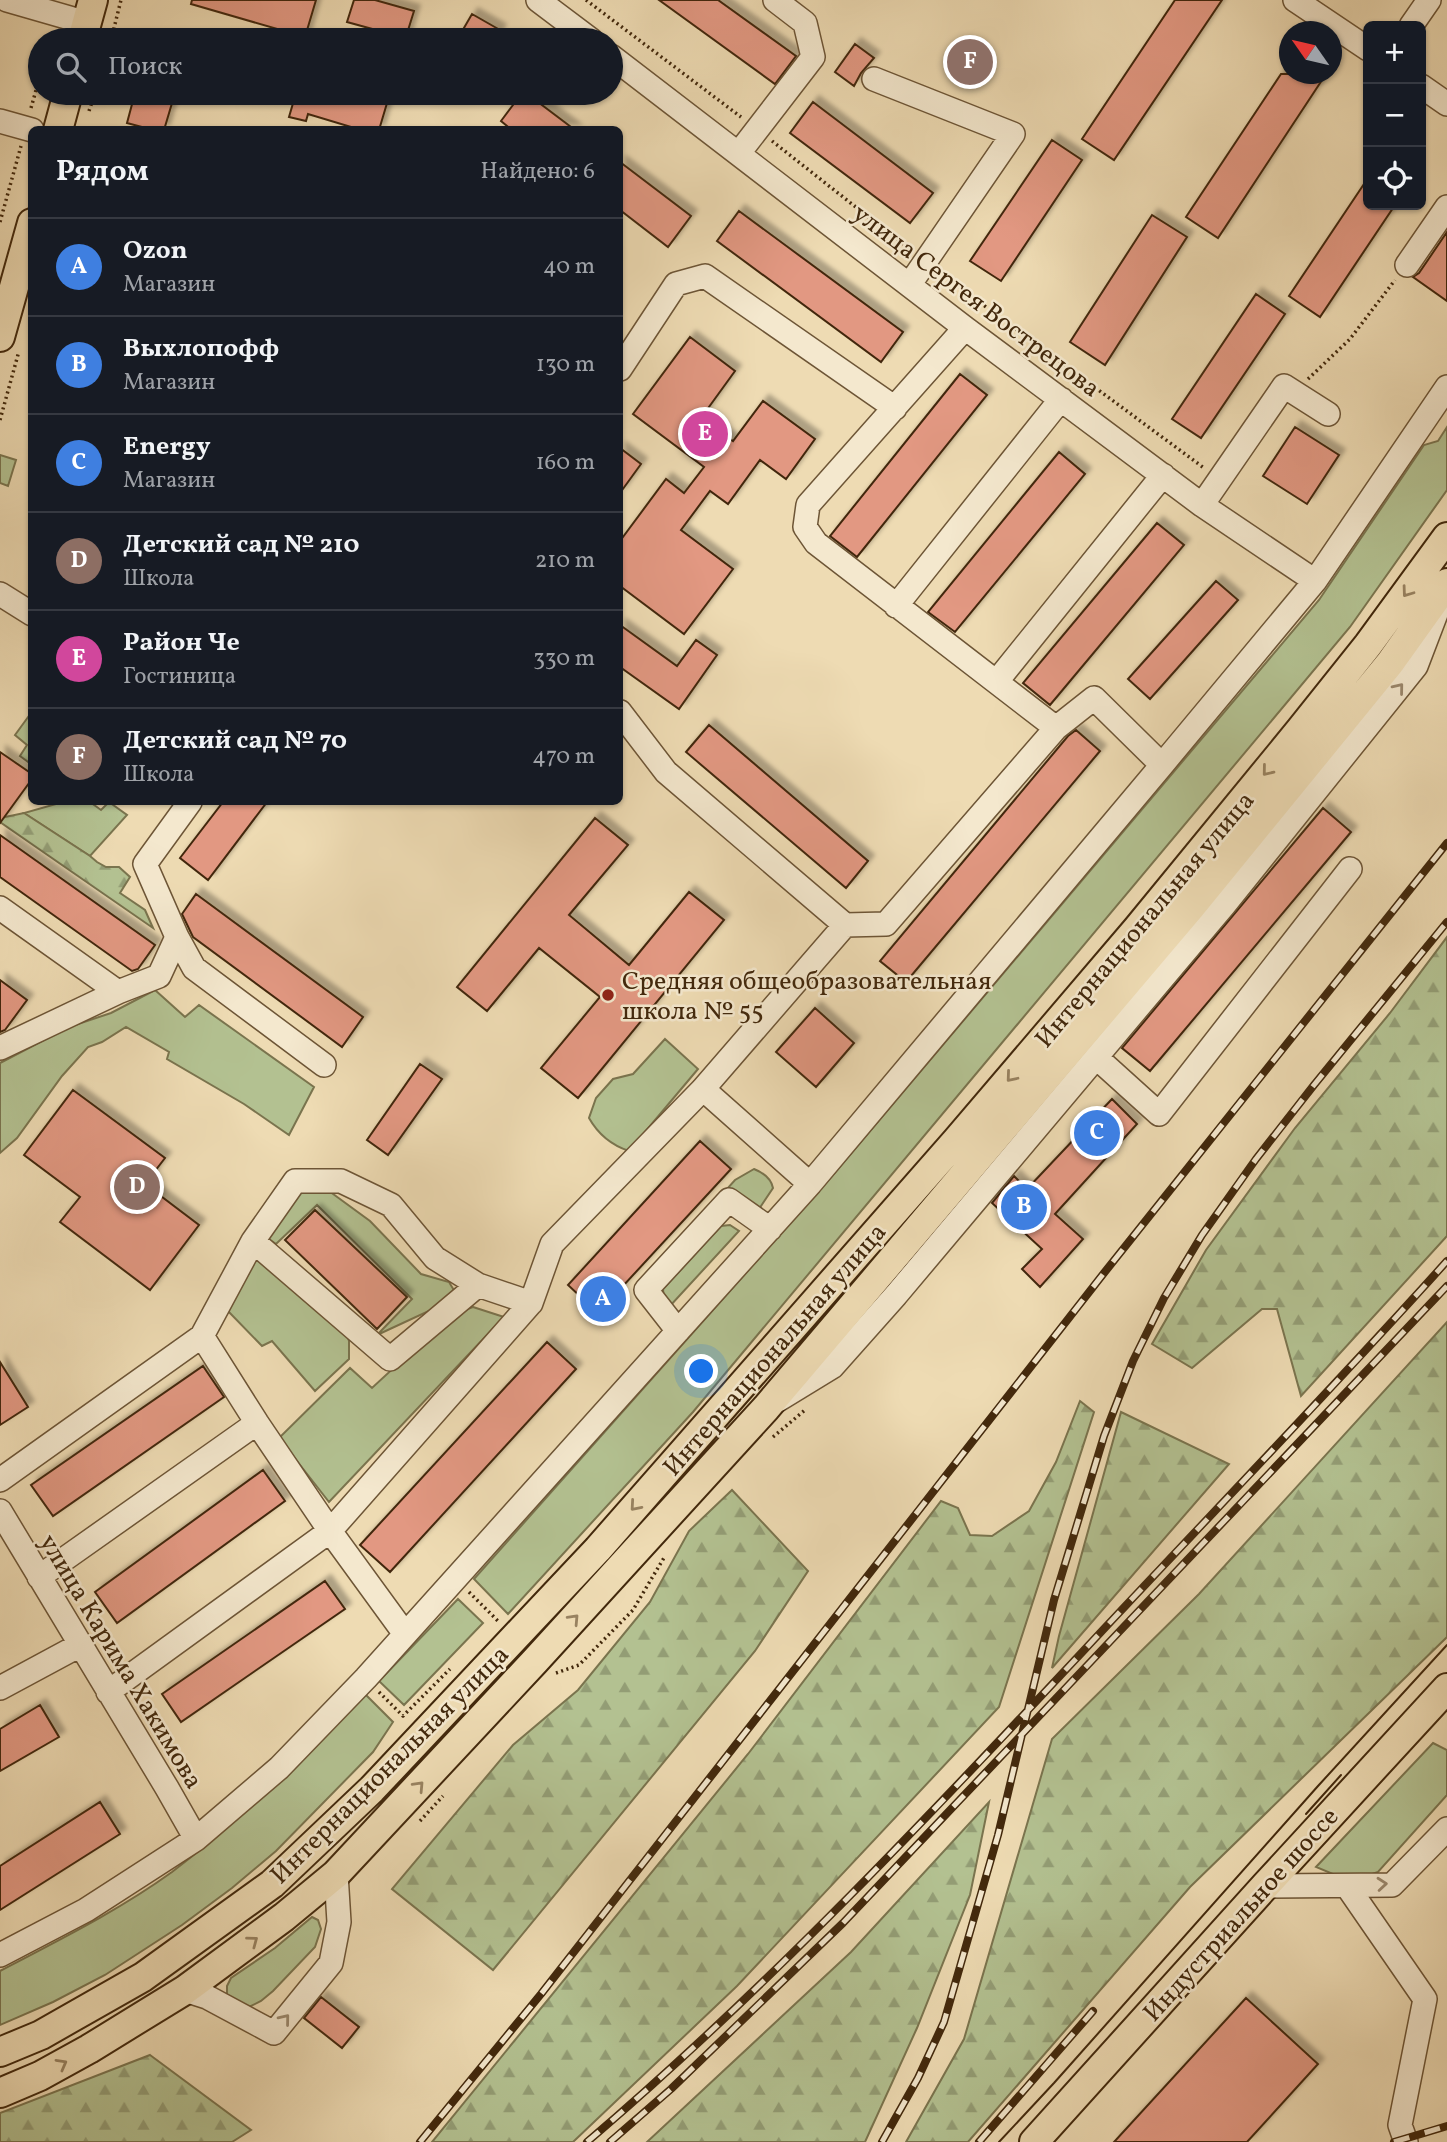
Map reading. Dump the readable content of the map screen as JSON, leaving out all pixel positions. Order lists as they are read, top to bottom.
{
  "streets": {
    "main road": ["Интернациональная улица", "Индустриальное шоссе"],
    "street": ["улица Сергея Вострецова", "улица Карима Хакимова"]
  },
  "places": ["Средняя общеобразовательная школа № 55"],
  "north": "top left",
  "page": {
    "map_buttons": ["+", "−"],
    "search": "Поиск",
    "pins": [
      "F",
      "E",
      "C",
      "D",
      "B",
      "A"
    ],
    "heading": ["Рядом", "Найдено: 6"],
    "list": [
      {
        "mark": "A",
        "name": "Ozon",
        "note": "Магазин",
        "value": "40 m"
      },
      {
        "mark": "B",
        "name": "Выхлопофф",
        "note": "Магазин",
        "value": "130 m"
      },
      {
        "mark": "C",
        "name": "Energy",
        "note": "Магазин",
        "value": "160 m"
      },
      {
        "mark": "D",
        "name": "Детский сад № 210",
        "note": "Школа",
        "value": "210 m"
      },
      {
        "mark": "E",
        "name": "Район Че",
        "note": "Гостиница",
        "value": "330 m"
      },
      {
        "mark": "F",
        "name": "Детский сад № 70",
        "note": "Школа",
        "value": "470 m"
      }
    ]
  }
}
